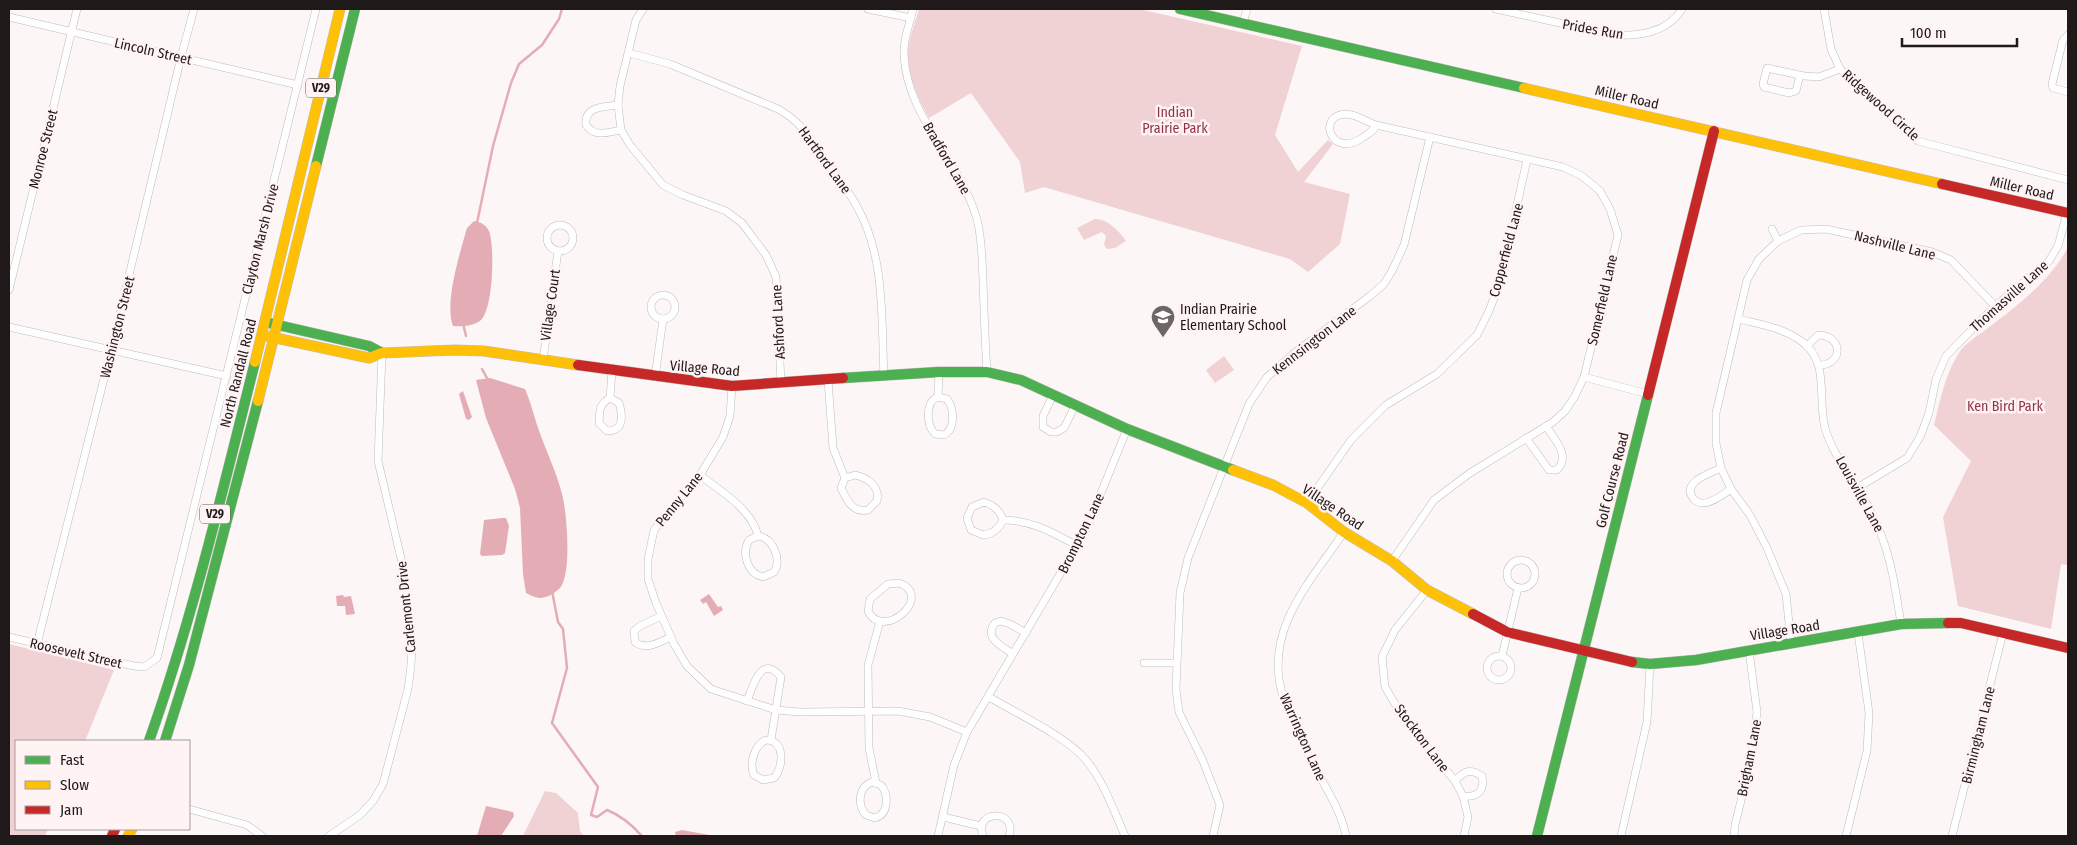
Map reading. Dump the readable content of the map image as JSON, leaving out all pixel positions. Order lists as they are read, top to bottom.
{
  "streets": {
    "street": [
      "Prides Run",
      "Lincoln Street",
      "V29",
      "Miller Road",
      "Ridgewood Circle",
      "Monroe Street",
      "Bradford Lane",
      "Hartford Lane",
      "Clayton Marsh Drive",
      "Nashville Lane",
      "Copperfield Lane",
      "Thomasville Lane",
      "Somerfield Lane",
      "Village Court",
      "Ashford Lane",
      "Washington Street",
      "Kennsington Lane",
      "Village Road",
      "North Randall Road",
      "Golf Course Road",
      "Louisville Lane",
      "Penny Lane",
      "Brompton Lane",
      "Carlemont Drive",
      "Roosevelt Street",
      "Birmingham Lane",
      "Warrington Lane",
      "Stockton Lane",
      "Brigham Lane"
    ]
  },
  "crossings": [
    ["Lincoln Street", "Monroe Street"],
    ["Lincoln Street", "Clayton Marsh Drive"],
    ["Lincoln Street", "Washington Street"],
    ["Miller Road", "Thomasville Lane"],
    ["Miller Road", "Golf Course Road"],
    ["Bradford Lane", "Village Road"],
    ["Hartford Lane", "Ashford Lane"],
    ["Hartford Lane", "Village Road"],
    ["Clayton Marsh Drive", "Roosevelt Street"],
    ["Nashville Lane", "Thomasville Lane"],
    ["Nashville Lane", "Village Road"],
    ["Nashville Lane", "Louisville Lane"],
    ["Copperfield Lane", "Somerfield Lane"],
    ["Copperfield Lane", "Village Road"],
    ["Thomasville Lane", "Louisville Lane"],
    ["Somerfield Lane", "Kennsington Lane"],
    ["Somerfield Lane", "Village Road"],
    ["Village Court", "Village Road"],
    ["Ashford Lane", "Village Road"],
    ["Washington Street", "Roosevelt Street"],
    ["Kennsington Lane", "Village Road"],
    ["Village Road", "North Randall Road"],
    ["Village Road", "Golf Course Road"],
    ["Village Road", "Louisville Lane"],
    ["Village Road", "Penny Lane"],
    ["Village Road", "Brompton Lane"],
    ["Village Road", "Carlemont Drive"],
    ["Village Road", "Birmingham Lane"],
    ["Village Road", "Warrington Lane"],
    ["Village Road", "Stockton Lane"],
    ["Village Road", "Brigham Lane"],
    ["Penny Lane", "Brompton Lane"]
  ],
  "parks": ["Indian Prairie Park", "Ken Bird Park"],
  "places": {
    "school or university": ["Indian Prairie Elementary School"]
  },
  "legend": ["Fast", "Slow", "Jam"],
  "scale_bar": "100 m"
}
